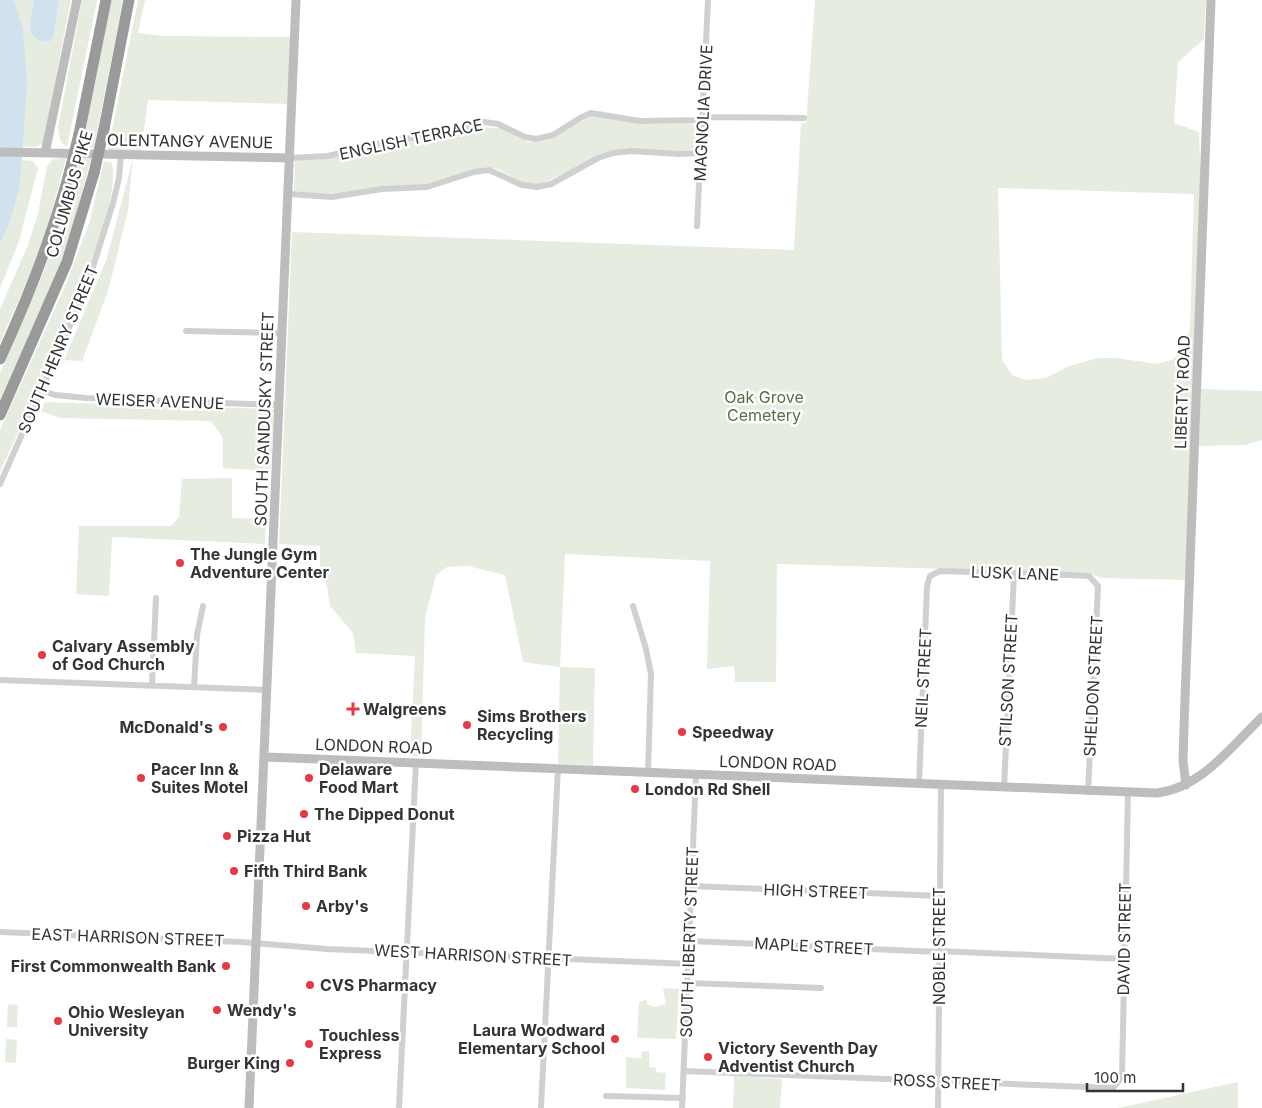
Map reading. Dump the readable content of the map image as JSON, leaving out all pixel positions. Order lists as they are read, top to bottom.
{
  "streets": {
    "highway": ["COLUMBUS PIKE"],
    "street": [
      "MAGNOLIA DRIVE",
      "ENGLISH TERRACE",
      "OLENTANGY AVENUE",
      "SOUTH HENRY STREET",
      "LIBERTY ROAD",
      "WEISER AVENUE",
      "SOUTH SANDUSKY STREET",
      "LUSK LANE",
      "NEIL STREET",
      "STILSON STREET",
      "SHELDON STREET",
      "LONDON ROAD",
      "HIGH STREET",
      "EAST HARRISON STREET",
      "DAVID STREET",
      "SOUTH LIBERTY STREET",
      "MAPLE STREET",
      "NOBLE STREET",
      "WEST HARRISON STREET",
      "ROSS STREET"
    ]
  },
  "crossings": [
    ["MAGNOLIA DRIVE", "ENGLISH TERRACE"],
    ["ENGLISH TERRACE", "OLENTANGY AVENUE"],
    ["ENGLISH TERRACE", "SOUTH SANDUSKY STREET"],
    ["OLENTANGY AVENUE", "SOUTH HENRY STREET"],
    ["OLENTANGY AVENUE", "SOUTH SANDUSKY STREET"],
    ["SOUTH HENRY STREET", "WEISER AVENUE"],
    ["LIBERTY ROAD", "LONDON ROAD"],
    ["WEISER AVENUE", "SOUTH SANDUSKY STREET"],
    ["SOUTH SANDUSKY STREET", "LONDON ROAD"],
    ["SOUTH SANDUSKY STREET", "EAST HARRISON STREET"],
    ["SOUTH SANDUSKY STREET", "WEST HARRISON STREET"],
    ["LUSK LANE", "NEIL STREET"],
    ["LUSK LANE", "STILSON STREET"],
    ["LUSK LANE", "SHELDON STREET"],
    ["NEIL STREET", "LONDON ROAD"],
    ["STILSON STREET", "LONDON ROAD"],
    ["SHELDON STREET", "LONDON ROAD"],
    ["LONDON ROAD", "DAVID STREET"],
    ["LONDON ROAD", "SOUTH LIBERTY STREET"],
    ["LONDON ROAD", "NOBLE STREET"],
    ["HIGH STREET", "SOUTH LIBERTY STREET"],
    ["HIGH STREET", "NOBLE STREET"],
    ["EAST HARRISON STREET", "WEST HARRISON STREET"],
    ["DAVID STREET", "MAPLE STREET"],
    ["DAVID STREET", "ROSS STREET"],
    ["SOUTH LIBERTY STREET", "MAPLE STREET"],
    ["SOUTH LIBERTY STREET", "WEST HARRISON STREET"],
    ["SOUTH LIBERTY STREET", "ROSS STREET"],
    ["MAPLE STREET", "NOBLE STREET"],
    ["NOBLE STREET", "ROSS STREET"]
  ],
  "parks": ["Oak Grove Cemetery"],
  "places": {
    "other": [
      "The Jungle Gym Adventure Center",
      "Calvary Assembly of God Church",
      "Sims Brothers Recycling",
      "McDonald's",
      "Speedway",
      "Pacer Inn & Suites Motel",
      "Delaware Food Mart",
      "London Rd Shell",
      "The Dipped Donut",
      "Pizza Hut",
      "Fifth Third Bank",
      "Arby's",
      "First Commonwealth Bank",
      "CVS Pharmacy",
      "Wendy's",
      "Ohio Wesleyan University",
      "Laura Woodward Elementary School",
      "Touchless Express",
      "Victory Seventh Day Adventist Church",
      "Burger King"
    ],
    "health": ["Walgreens"]
  },
  "scale_bar": "100 m"
}
